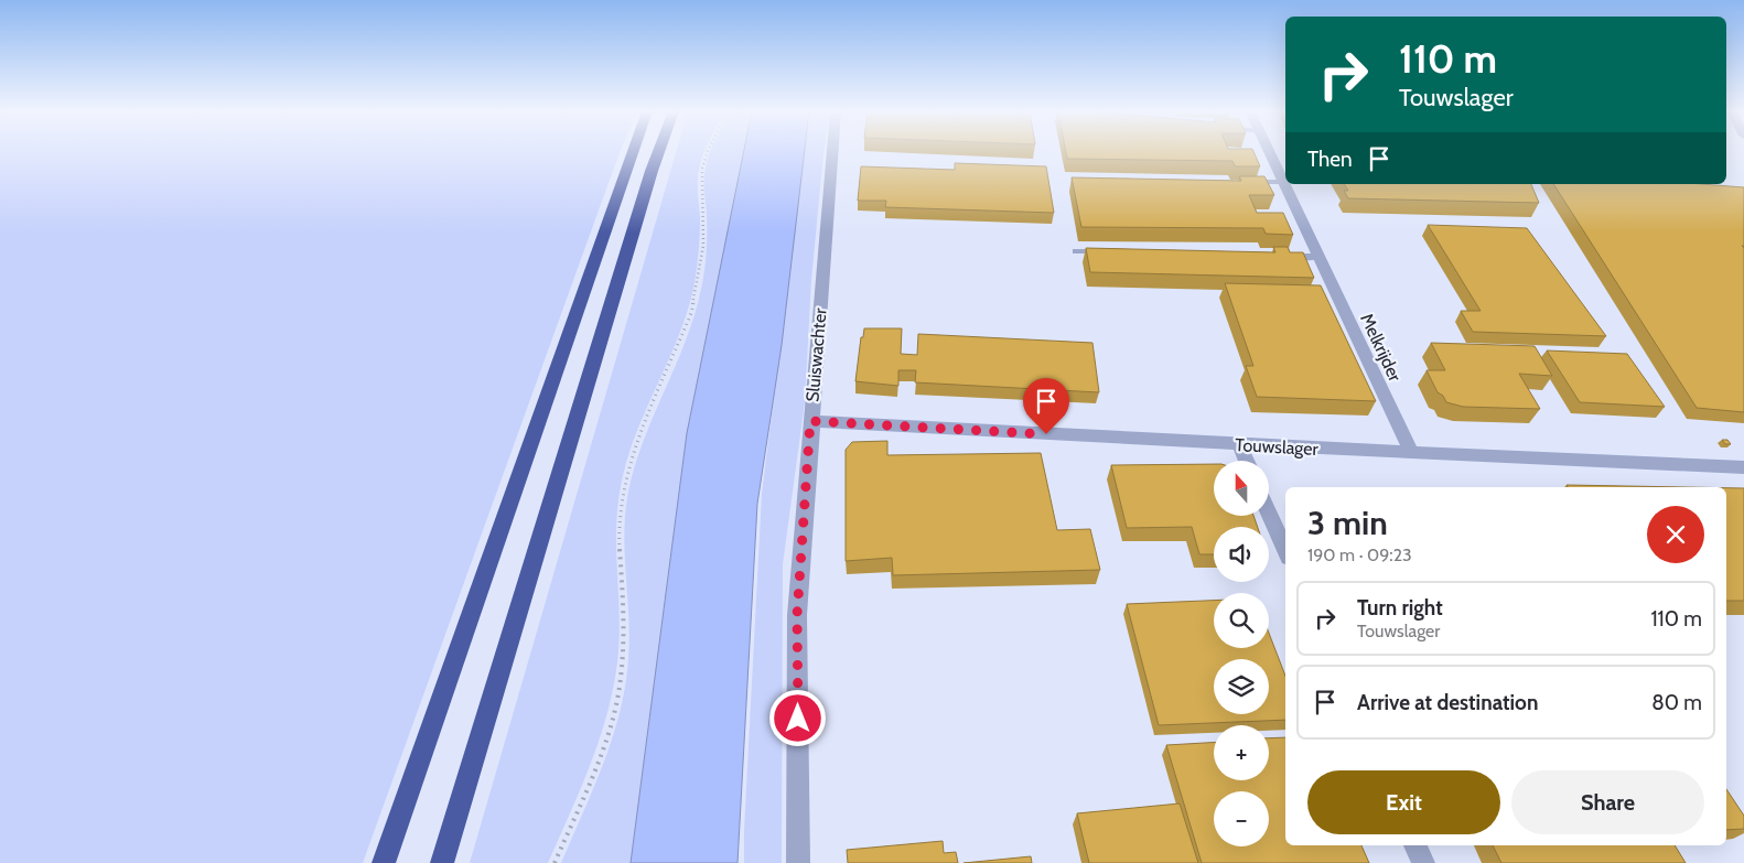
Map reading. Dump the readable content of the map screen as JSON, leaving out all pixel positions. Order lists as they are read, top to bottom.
{
  "streets": {
    "street": ["Melkrijder", "Sluiswachter", "Touwslager"]
  },
  "crossings": [
    ["Melkrijder", "Touwslager"],
    ["Sluiswachter", "Touwslager"]
  ],
  "north": "top",
  "page": {
    "turn": ["110 m", "Touwslager"],
    "then": "Then",
    "map_buttons": ["+", "−"],
    "heading": ["3 min", "190 m · 09:23"],
    "list": [
      {
        "name": "Turn right",
        "note": "Touwslager",
        "value": "110 m"
      },
      {
        "name": "Arrive at destination",
        "value": "80 m"
      }
    ],
    "buttons": ["Exit", "Share"]
  }
}
